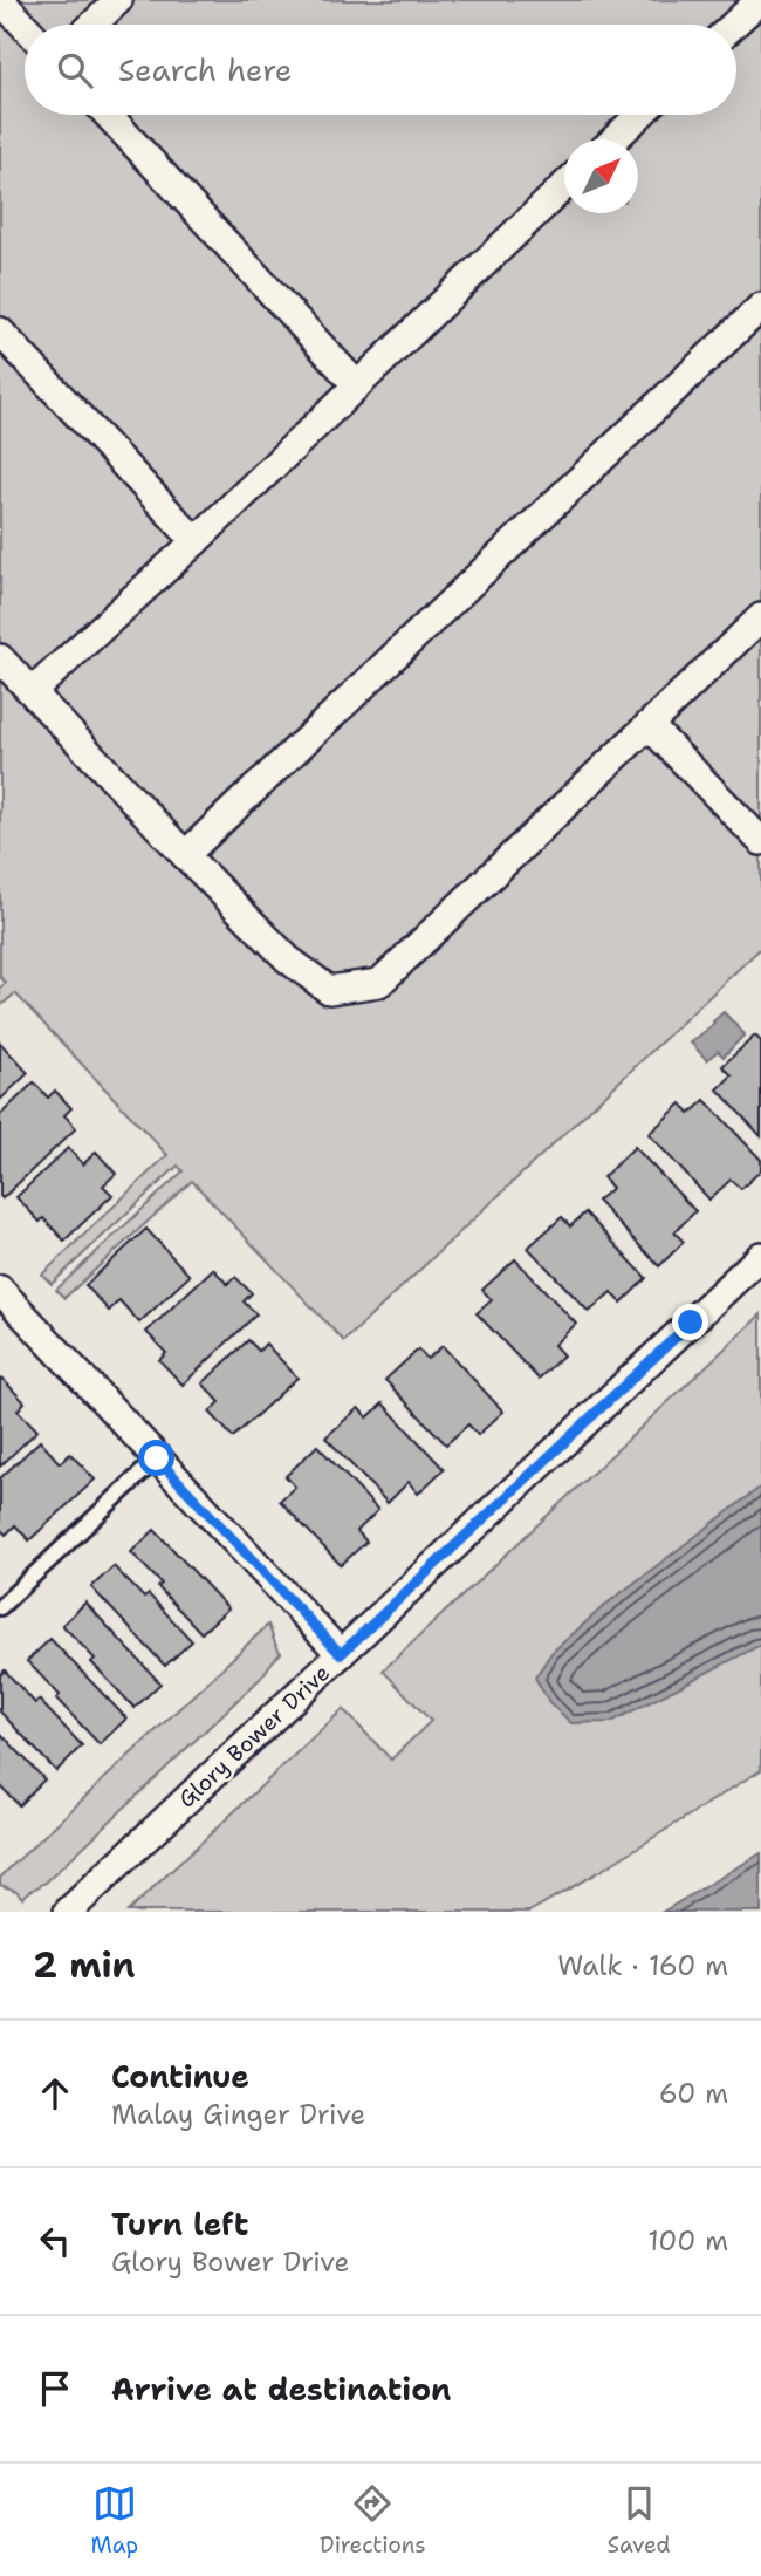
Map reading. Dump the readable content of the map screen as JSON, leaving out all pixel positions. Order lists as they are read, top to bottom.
{
  "streets": {
    "street": ["Glory Bower Drive"]
  },
  "north": "top right",
  "page": {
    "search": "Search here",
    "heading": ["2 min", "Walk · 160 m"],
    "list": [
      ["Continue", "Malay Ginger Drive", "60 m"],
      ["Turn left", "Glory Bower Drive", "100 m"],
      "Arrive at destination"
    ],
    "nav": ["Map", "Directions", "Saved"]
  }
}
